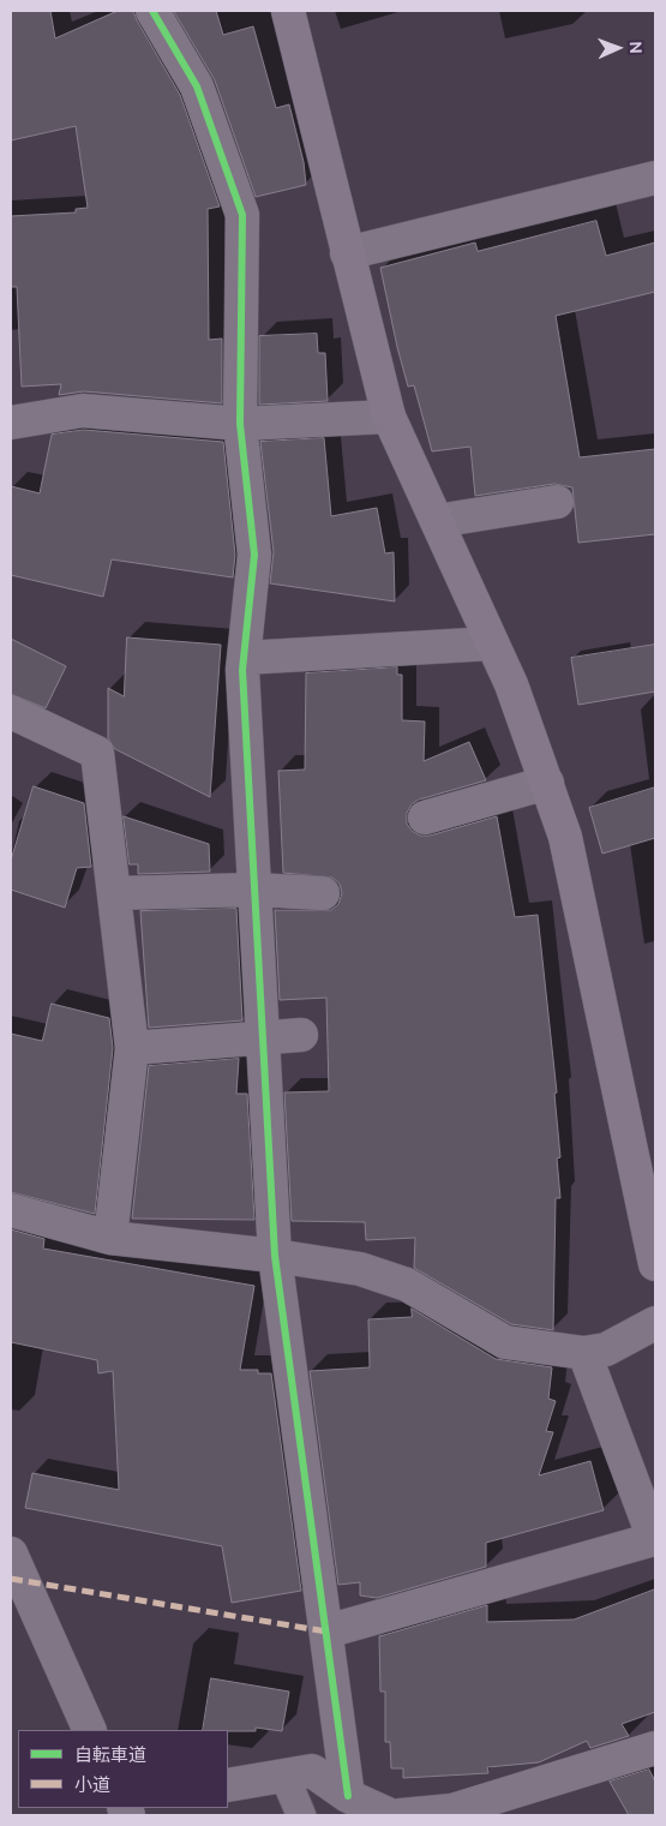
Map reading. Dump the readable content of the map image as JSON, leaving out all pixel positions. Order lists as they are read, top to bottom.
{
  "legend": ["自転車道", "小道"],
  "north": "right"
}
